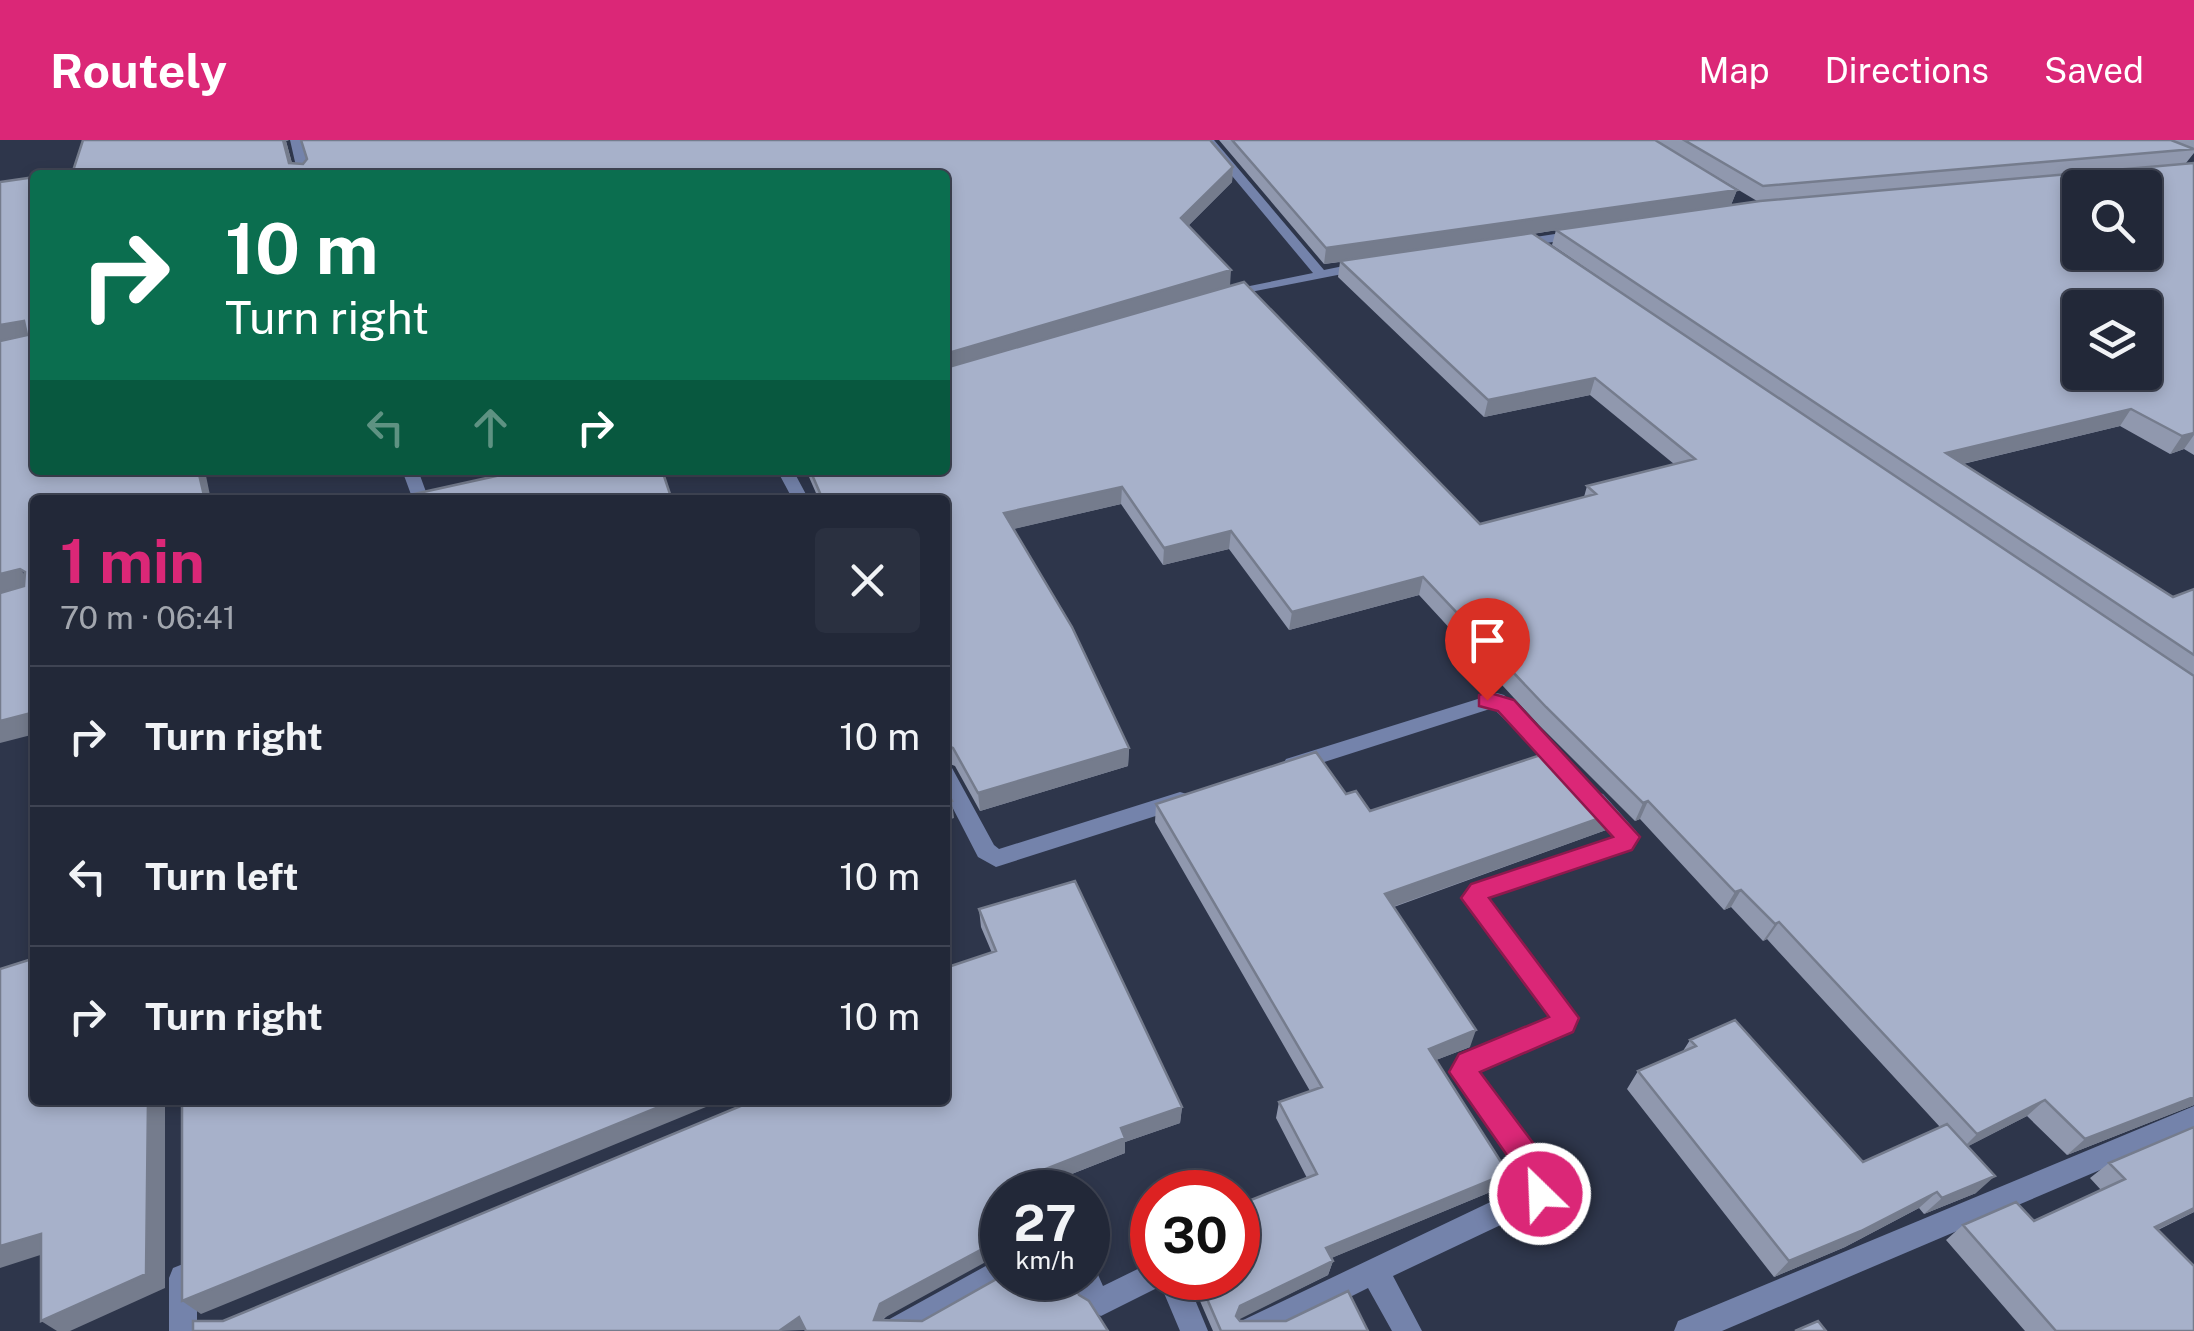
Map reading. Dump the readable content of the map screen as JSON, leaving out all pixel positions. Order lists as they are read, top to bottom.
{
  "page": {
    "header": "Routely",
    "nav": ["Map", "Directions", "Saved"],
    "turn": ["10 m", "Turn right"],
    "heading": ["1 min", "70 m · 06:41"],
    "list": [
      {
        "name": "Turn right",
        "value": "10 m"
      },
      {
        "name": "Turn left",
        "value": "10 m"
      },
      {
        "name": "Turn right",
        "value": "10 m"
      }
    ],
    "speed": "27 km/h",
    "limit": "30"
  }
}
